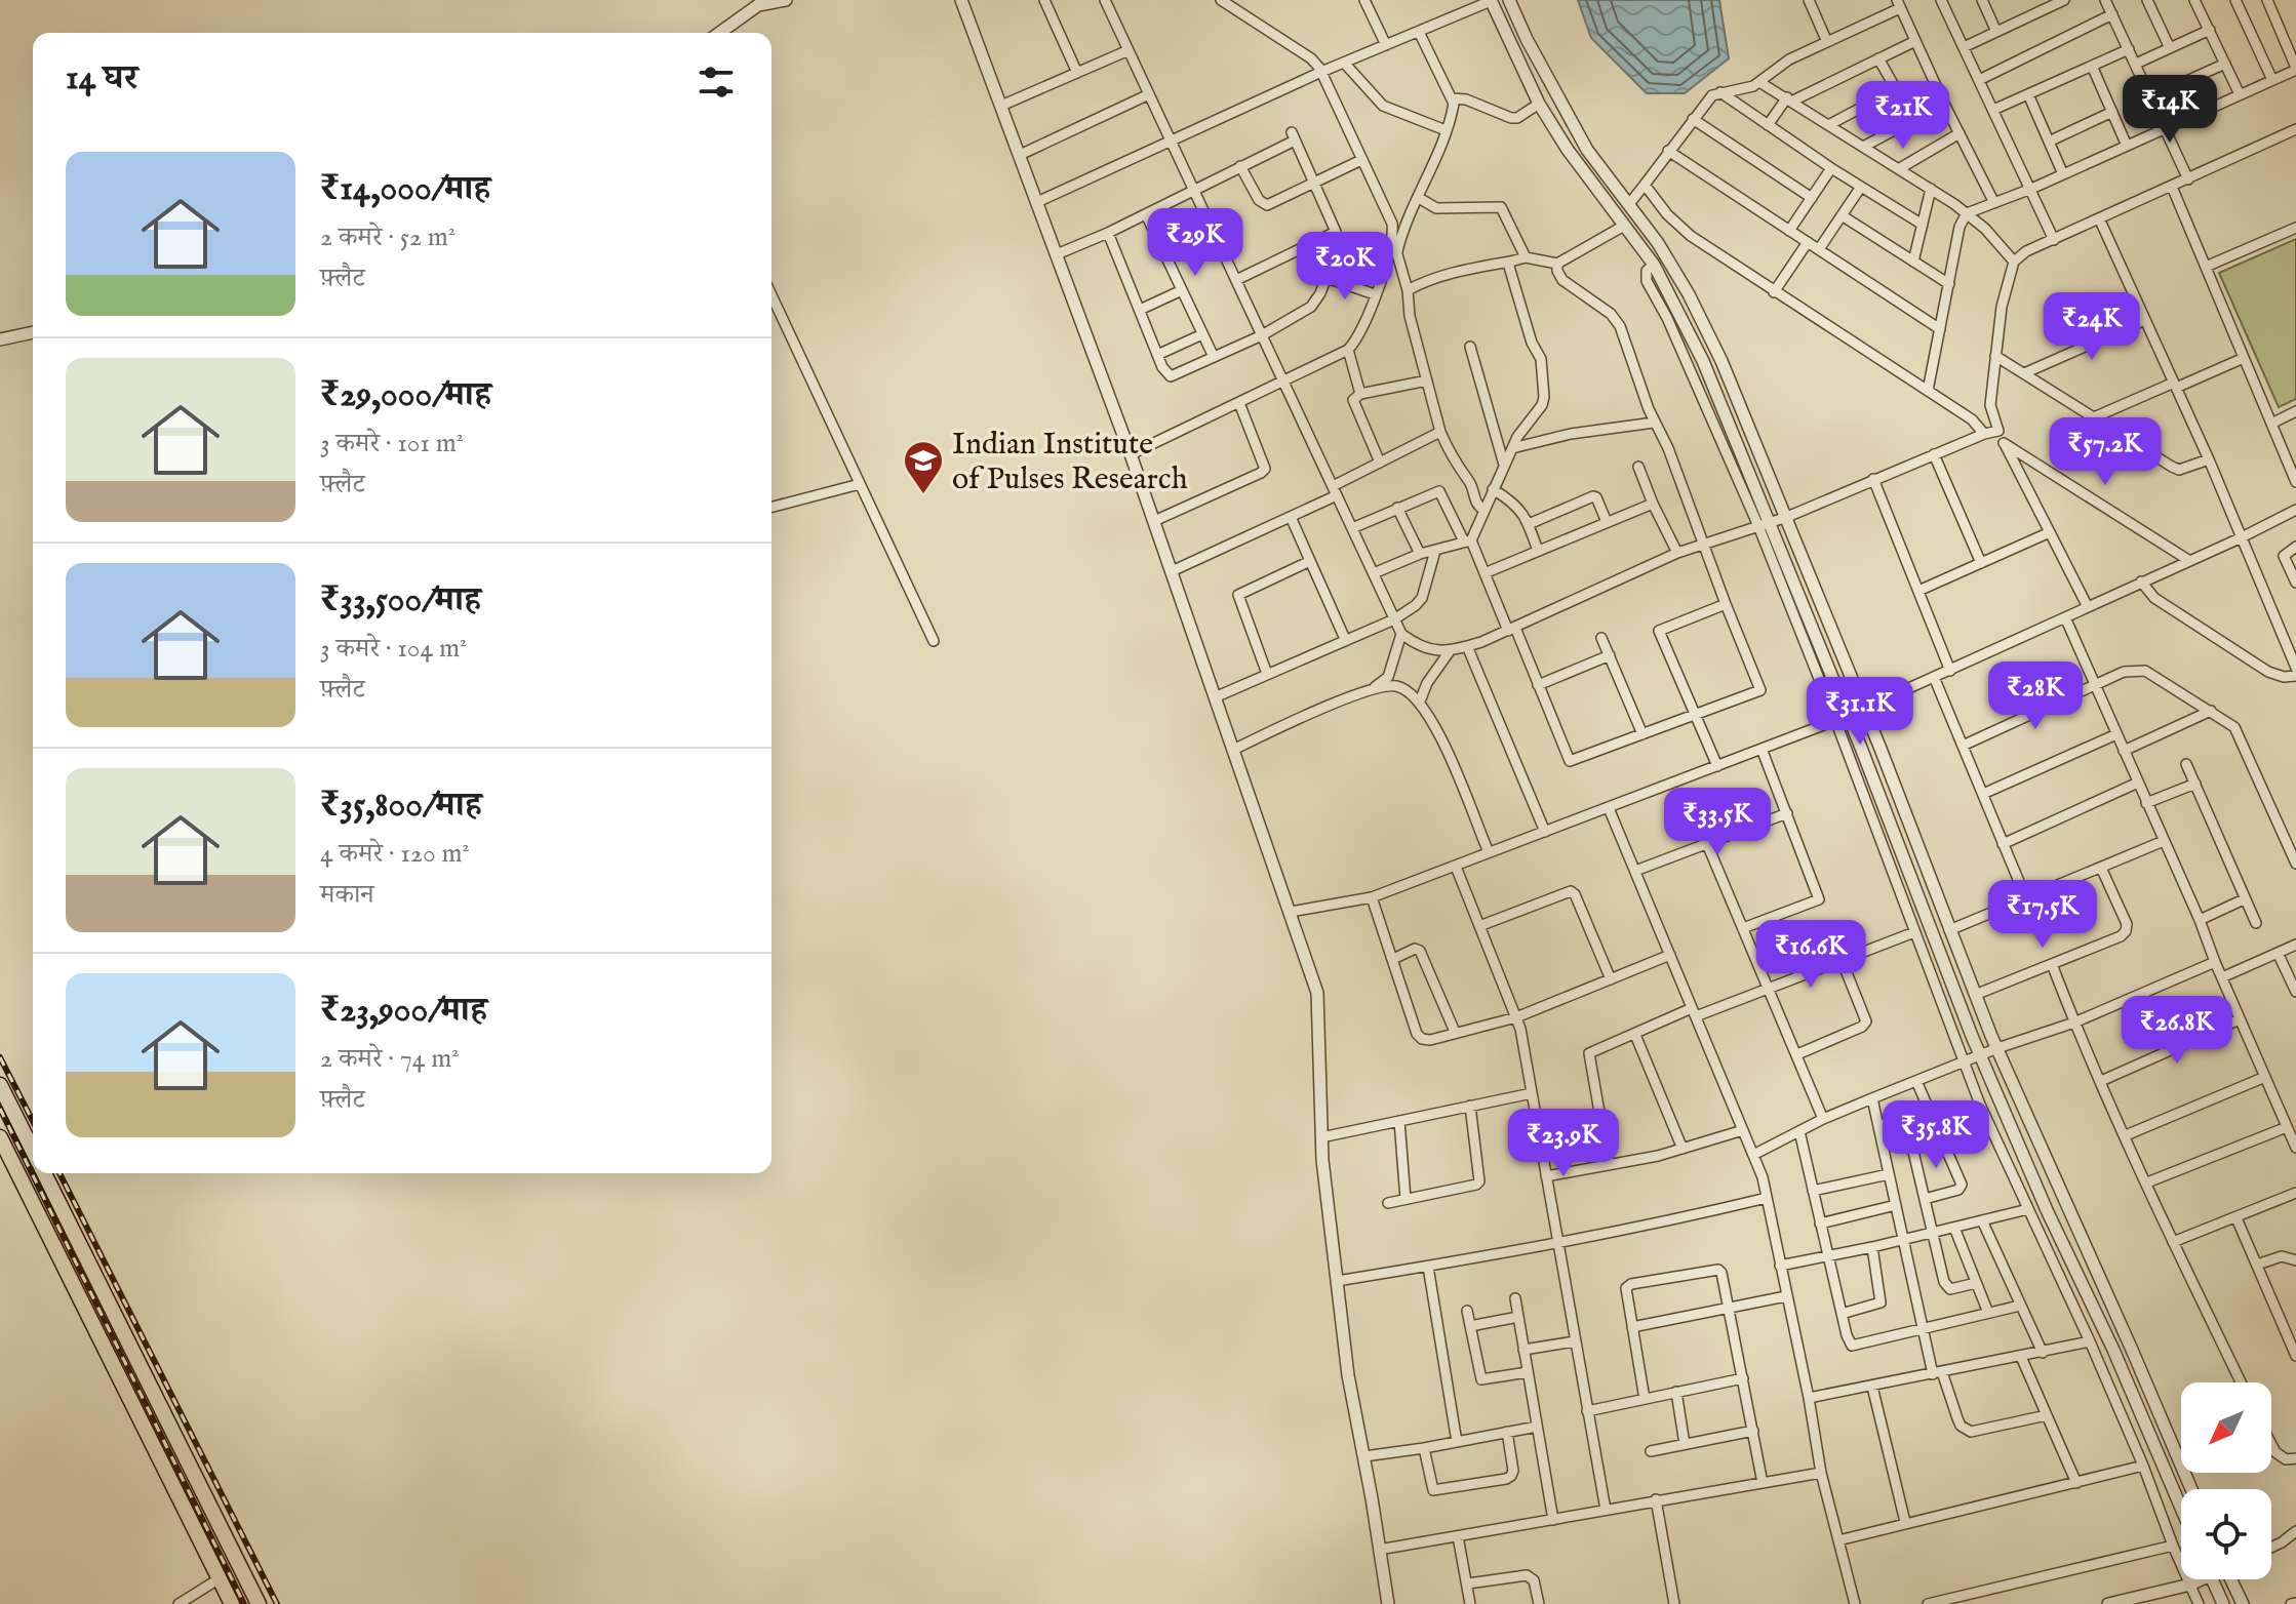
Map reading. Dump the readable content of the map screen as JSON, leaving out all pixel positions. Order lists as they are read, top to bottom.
{
  "places": {
    "school or university": ["Indian Institute of Pulses Research"]
  },
  "north": "bottom left",
  "page": {
    "heading": "14 घर",
    "price": [
      "₹14K",
      "₹21K",
      "₹29K",
      "₹20K",
      "₹24K",
      "₹57.2K",
      "₹28K",
      "₹31.1K",
      "₹33.5K",
      "₹17.5K",
      "₹16.6K",
      "₹26.8K",
      "₹35.8K",
      "₹23.9K"
    ],
    "list": [
      {
        "name": "₹14,000/माह",
        "note": "2 कमरे · 52 m² · फ़्लैट"
      },
      {
        "name": "₹29,000/माह",
        "note": "3 कमरे · 101 m² · फ़्लैट"
      },
      {
        "name": "₹33,500/माह",
        "note": "3 कमरे · 104 m² · फ़्लैट"
      },
      {
        "name": "₹35,800/माह",
        "note": "4 कमरे · 120 m² · मकान"
      },
      {
        "name": "₹23,900/माह",
        "note": "2 कमरे · 74 m² · फ़्लैट"
      }
    ]
  }
}
